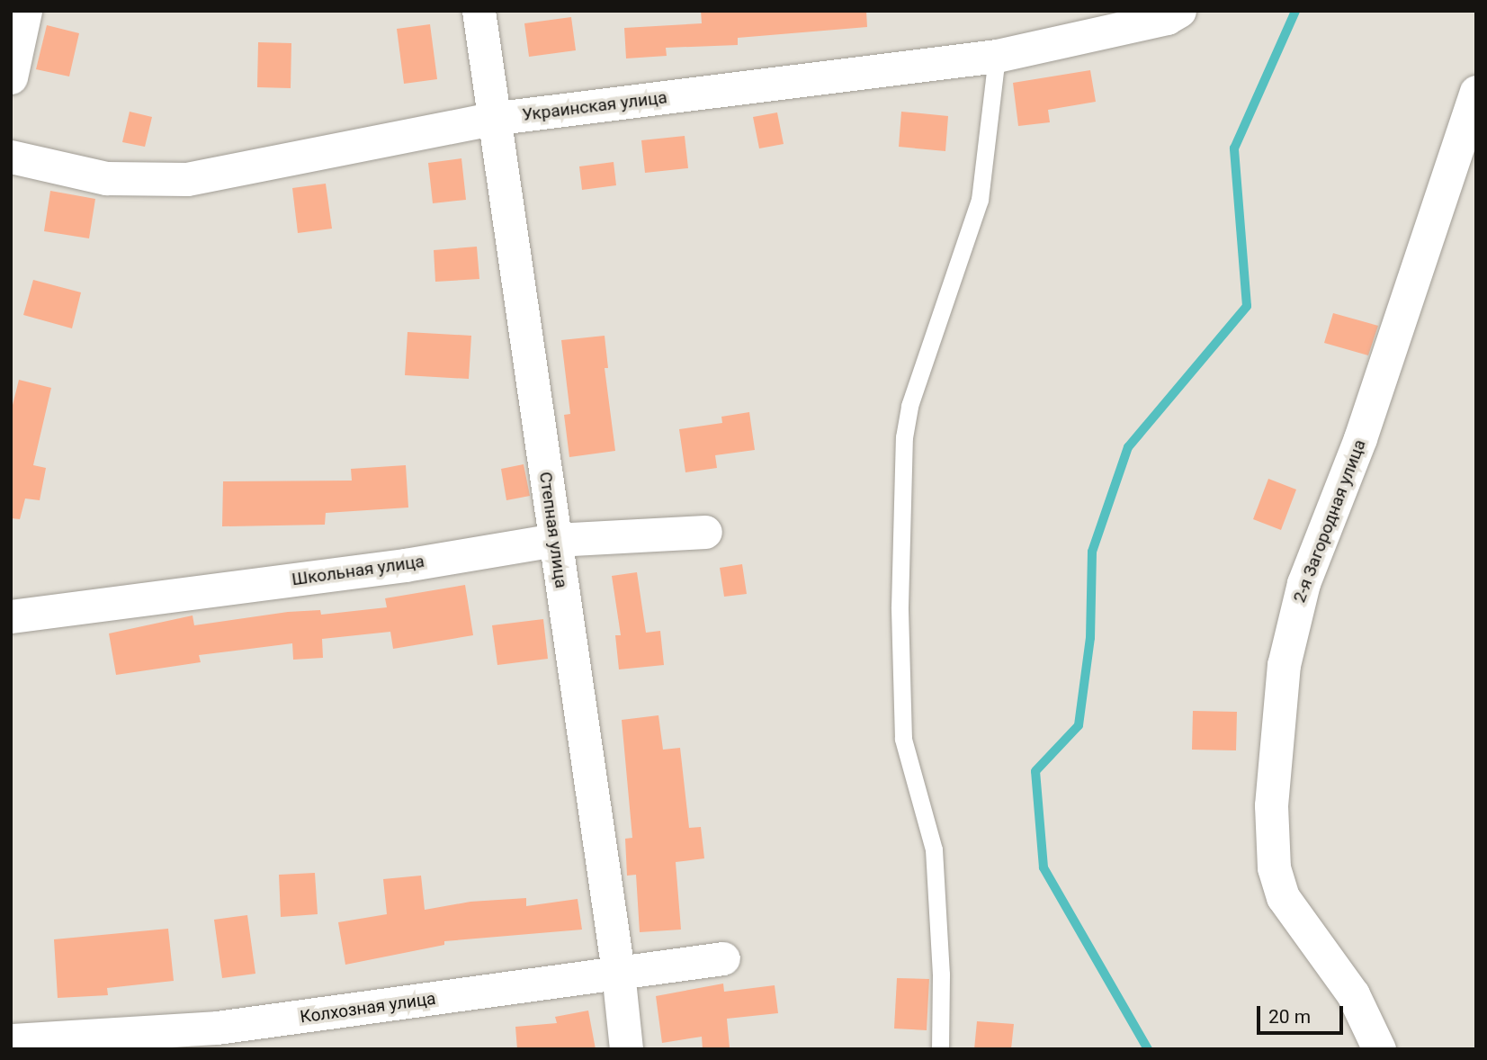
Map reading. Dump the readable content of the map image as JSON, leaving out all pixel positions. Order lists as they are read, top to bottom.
{
  "streets": {
    "street": [
      "Украинская улица",
      "2-я Загородная улица",
      "Степная улица",
      "Школьная улица",
      "Колхозная улица"
    ]
  },
  "crossings": [
    ["Украинская улица", "Степная улица"],
    ["Степная улица", "Школьная улица"],
    ["Степная улица", "Колхозная улица"]
  ],
  "scale_bar": "20 m"
}
